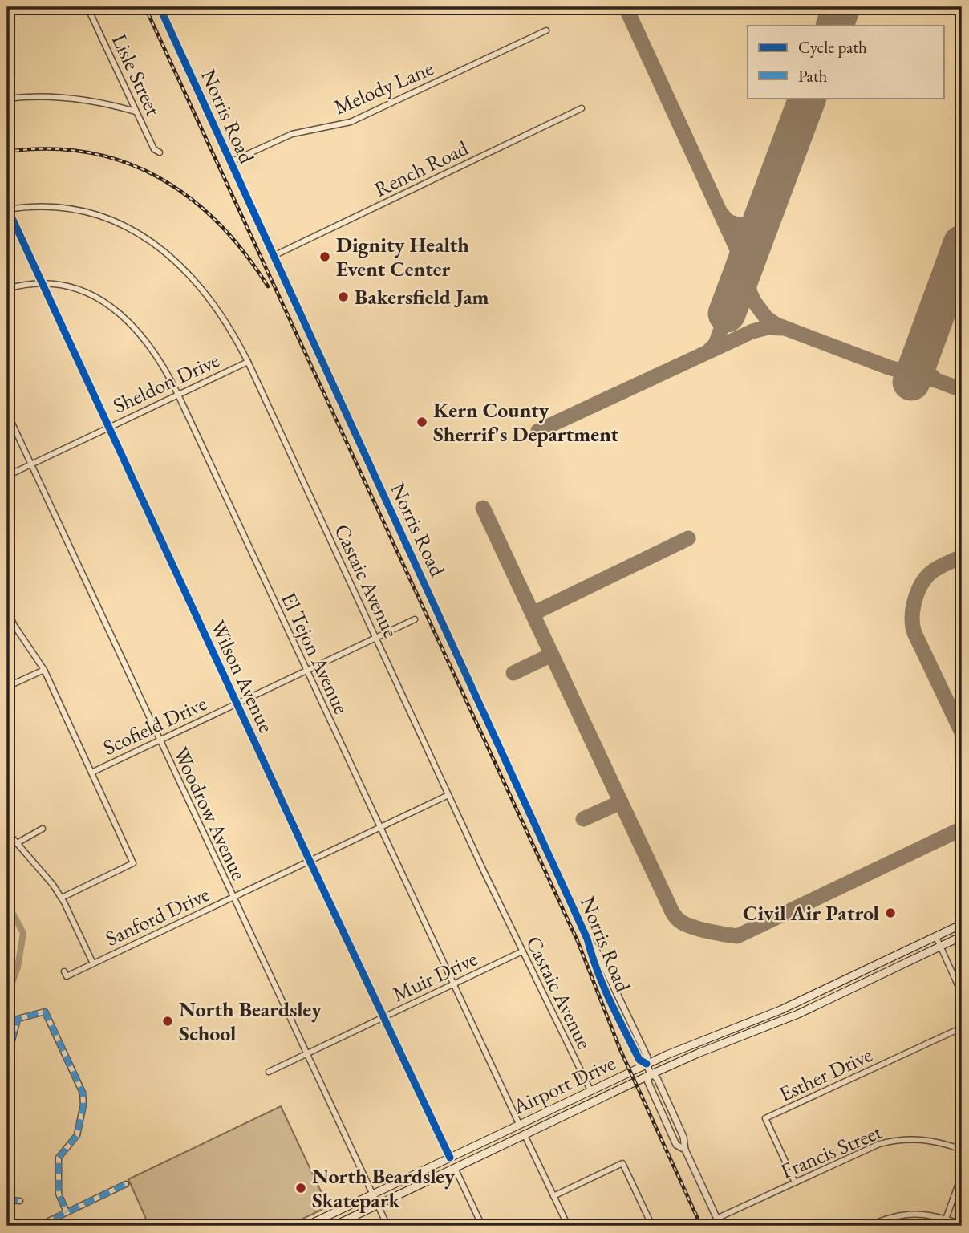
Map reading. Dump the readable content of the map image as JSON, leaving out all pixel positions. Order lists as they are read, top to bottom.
{
  "streets": {
    "main road": ["Airport Drive"],
    "street": [
      "Lisle Street",
      "Melody Lane",
      "Norris Road",
      "Rench Road",
      "Sheldon Drive",
      "Castaic Avenue",
      "El Tejon Avenue",
      "Wilson Avenue",
      "Scofield Drive",
      "Woodrow Avenue",
      "Sanford Drive",
      "Muir Drive",
      "Esther Drive",
      "Francis Street"
    ]
  },
  "crossings": [
    ["Melody Lane", "Norris Road"],
    ["Norris Road", "Rench Road"],
    ["Norris Road", "Airport Drive"],
    ["Norris Road", "Francis Street"],
    ["Sheldon Drive", "Castaic Avenue"],
    ["Sheldon Drive", "El Tejon Avenue"],
    ["Sheldon Drive", "Wilson Avenue"],
    ["Sheldon Drive", "Woodrow Avenue"],
    ["Castaic Avenue", "Wilson Avenue"],
    ["Castaic Avenue", "Scofield Drive"],
    ["Castaic Avenue", "Sanford Drive"],
    ["Castaic Avenue", "Muir Drive"],
    ["Castaic Avenue", "Airport Drive"],
    ["El Tejon Avenue", "Wilson Avenue"],
    ["El Tejon Avenue", "Scofield Drive"],
    ["El Tejon Avenue", "Sanford Drive"],
    ["El Tejon Avenue", "Muir Drive"],
    ["El Tejon Avenue", "Airport Drive"],
    ["Wilson Avenue", "Scofield Drive"],
    ["Wilson Avenue", "Sanford Drive"],
    ["Wilson Avenue", "Muir Drive"],
    ["Wilson Avenue", "Airport Drive"],
    ["Scofield Drive", "Woodrow Avenue"],
    ["Woodrow Avenue", "Sanford Drive"],
    ["Woodrow Avenue", "Muir Drive"],
    ["Woodrow Avenue", "Airport Drive"],
    ["Esther Drive", "Francis Street"]
  ],
  "places": [
    "Dignity Health Event Center",
    "Bakersfield Jam",
    "Kern County Sherrif's Department",
    "Civil Air Patrol",
    "North Beardsley School",
    "North Beardsley Skatepark"
  ],
  "legend": ["Cycle path", "Path"]
}
